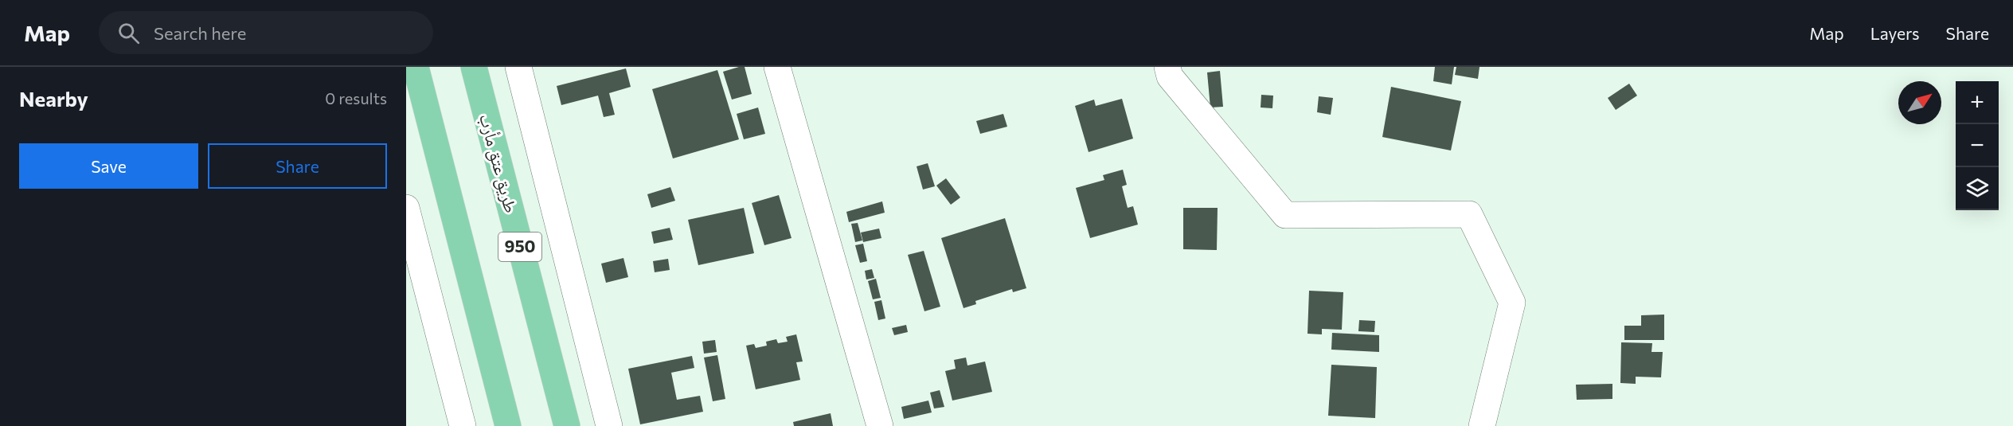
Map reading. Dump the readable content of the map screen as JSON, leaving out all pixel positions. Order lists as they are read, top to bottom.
{
  "streets": {
    "main road": ["طريق عتق مأرب", "950"]
  },
  "north": "top right",
  "page": {
    "header": "Map",
    "search": "Search here",
    "nav": ["Map", "Layers", "Share"],
    "heading": ["Nearby", "0 results"],
    "map_buttons": ["+", "−"],
    "buttons": ["Save", "Share"]
  }
}
